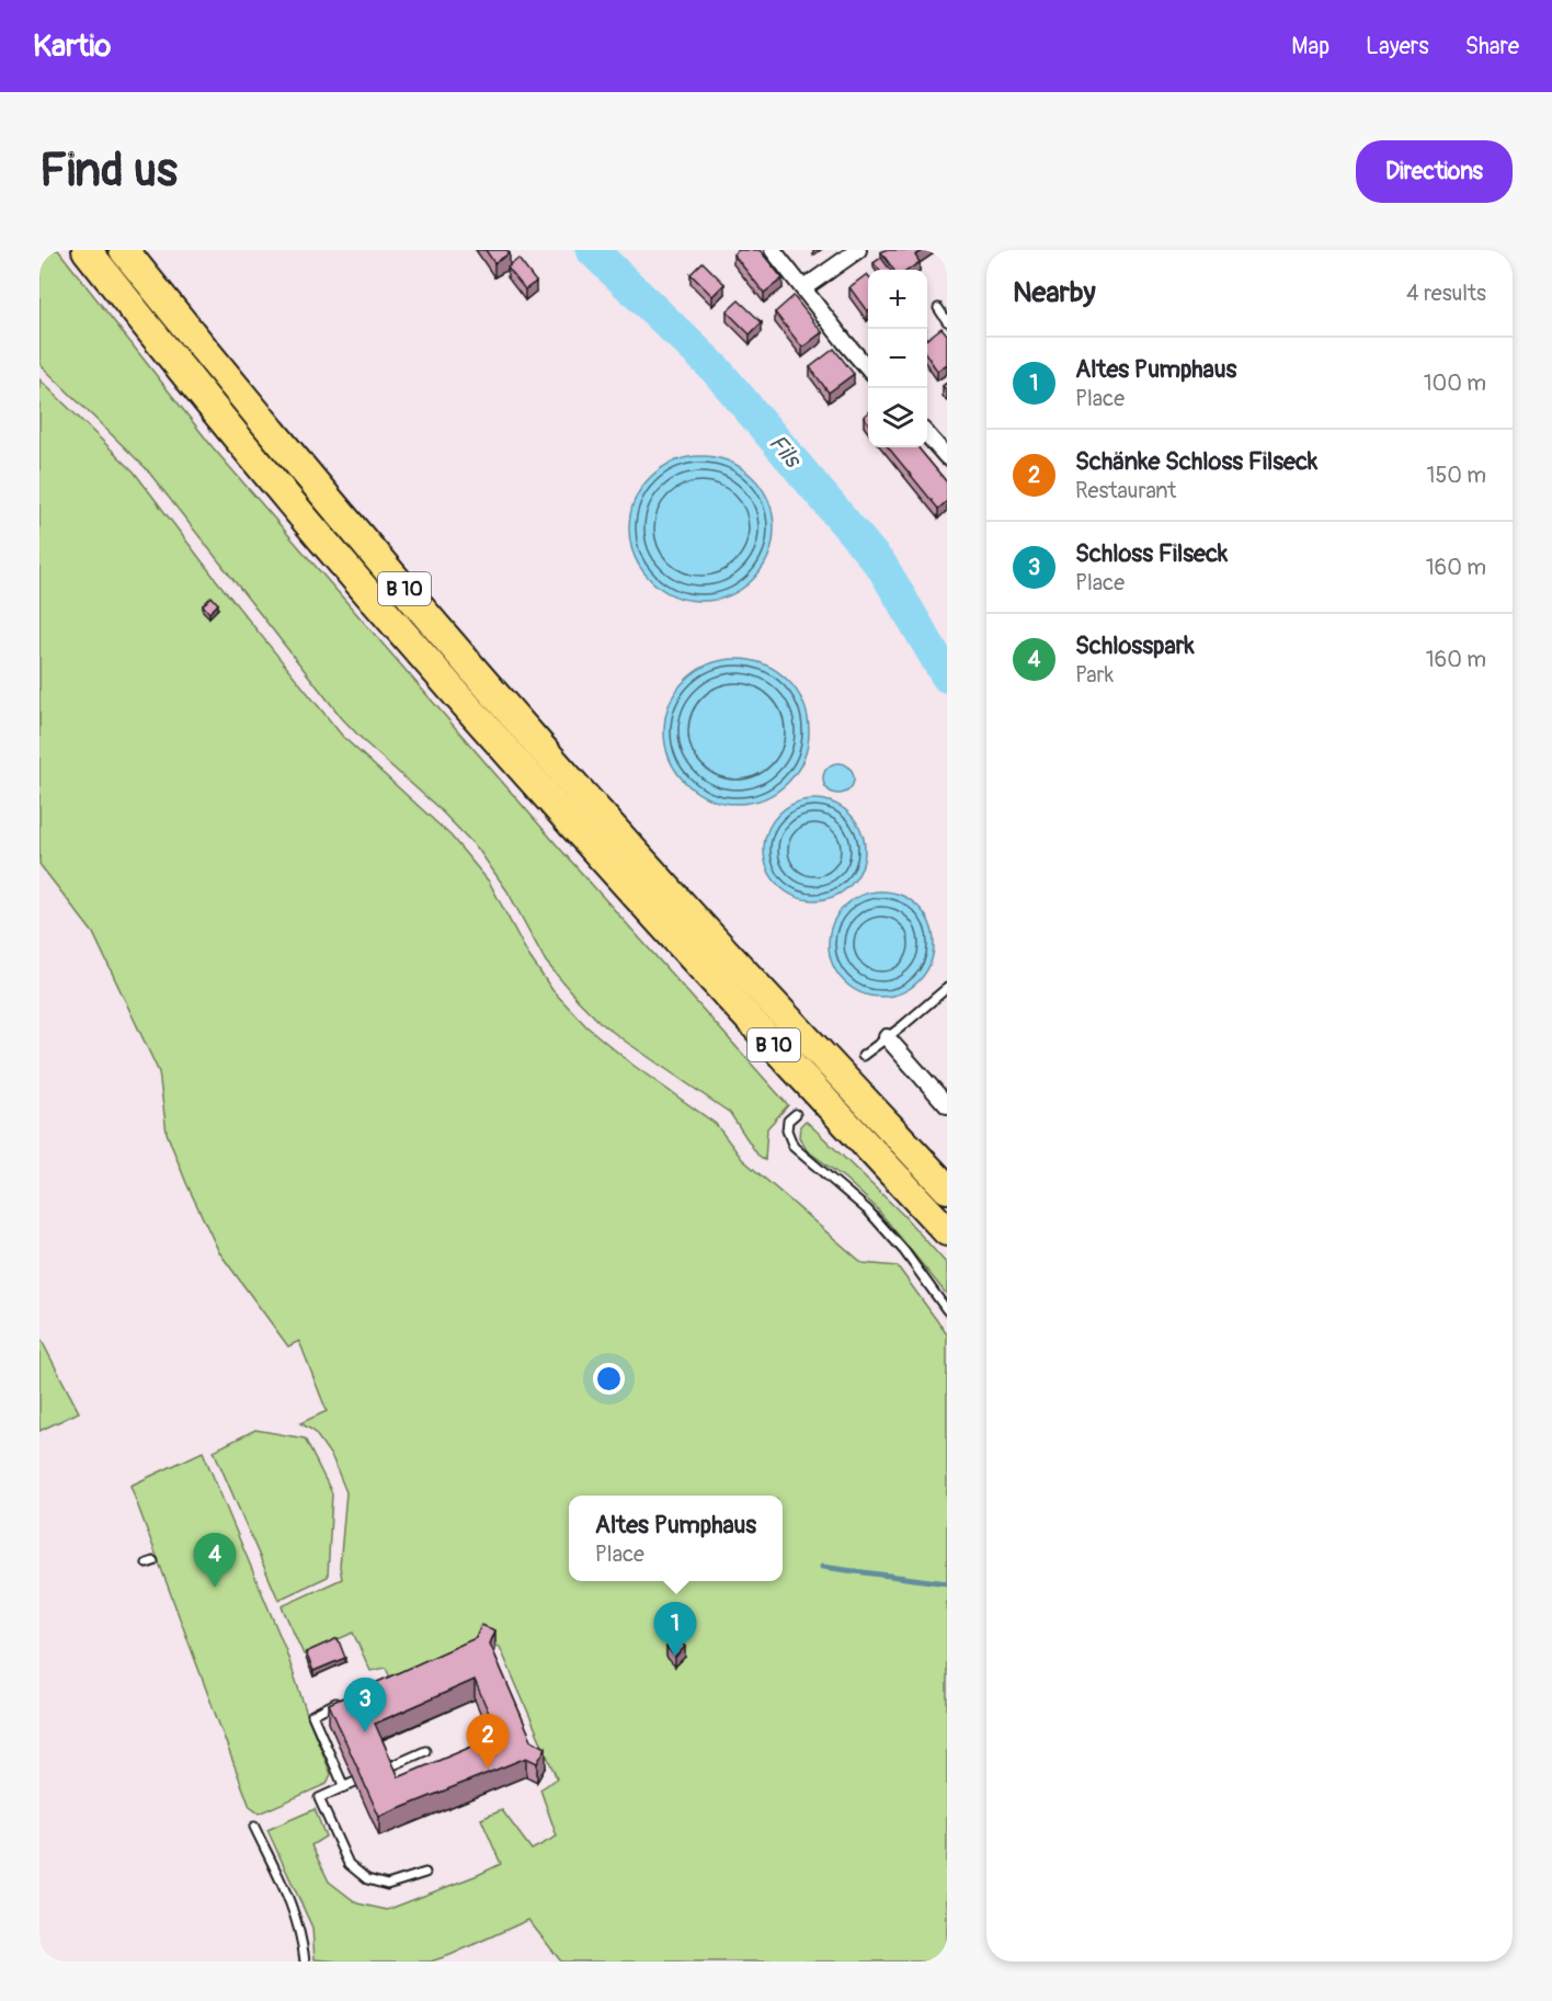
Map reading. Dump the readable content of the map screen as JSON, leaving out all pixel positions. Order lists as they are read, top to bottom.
{
  "streets": {
    "highway": ["B 10"]
  },
  "water": ["Fils"],
  "page": {
    "header": "Kartio",
    "nav": ["Map", "Layers", "Share"],
    "buttons": "Directions",
    "title": "Find us",
    "heading": ["Nearby", "4 results"],
    "map_buttons": ["+", "−"],
    "list": [
      {
        "mark": "1",
        "name": "Altes Pumphaus",
        "note": "Place",
        "value": "100 m"
      },
      {
        "mark": "2",
        "name": "Schänke Schloss Filseck",
        "note": "Restaurant",
        "value": "150 m"
      },
      {
        "mark": "3",
        "name": "Schloss Filseck",
        "note": "Place",
        "value": "160 m"
      },
      {
        "mark": "4",
        "name": "Schlosspark",
        "note": "Park",
        "value": "160 m"
      }
    ],
    "popup": ["Altes Pumphaus", "Place"],
    "pins": [
      "4",
      "1",
      "3",
      "2"
    ]
  }
}
